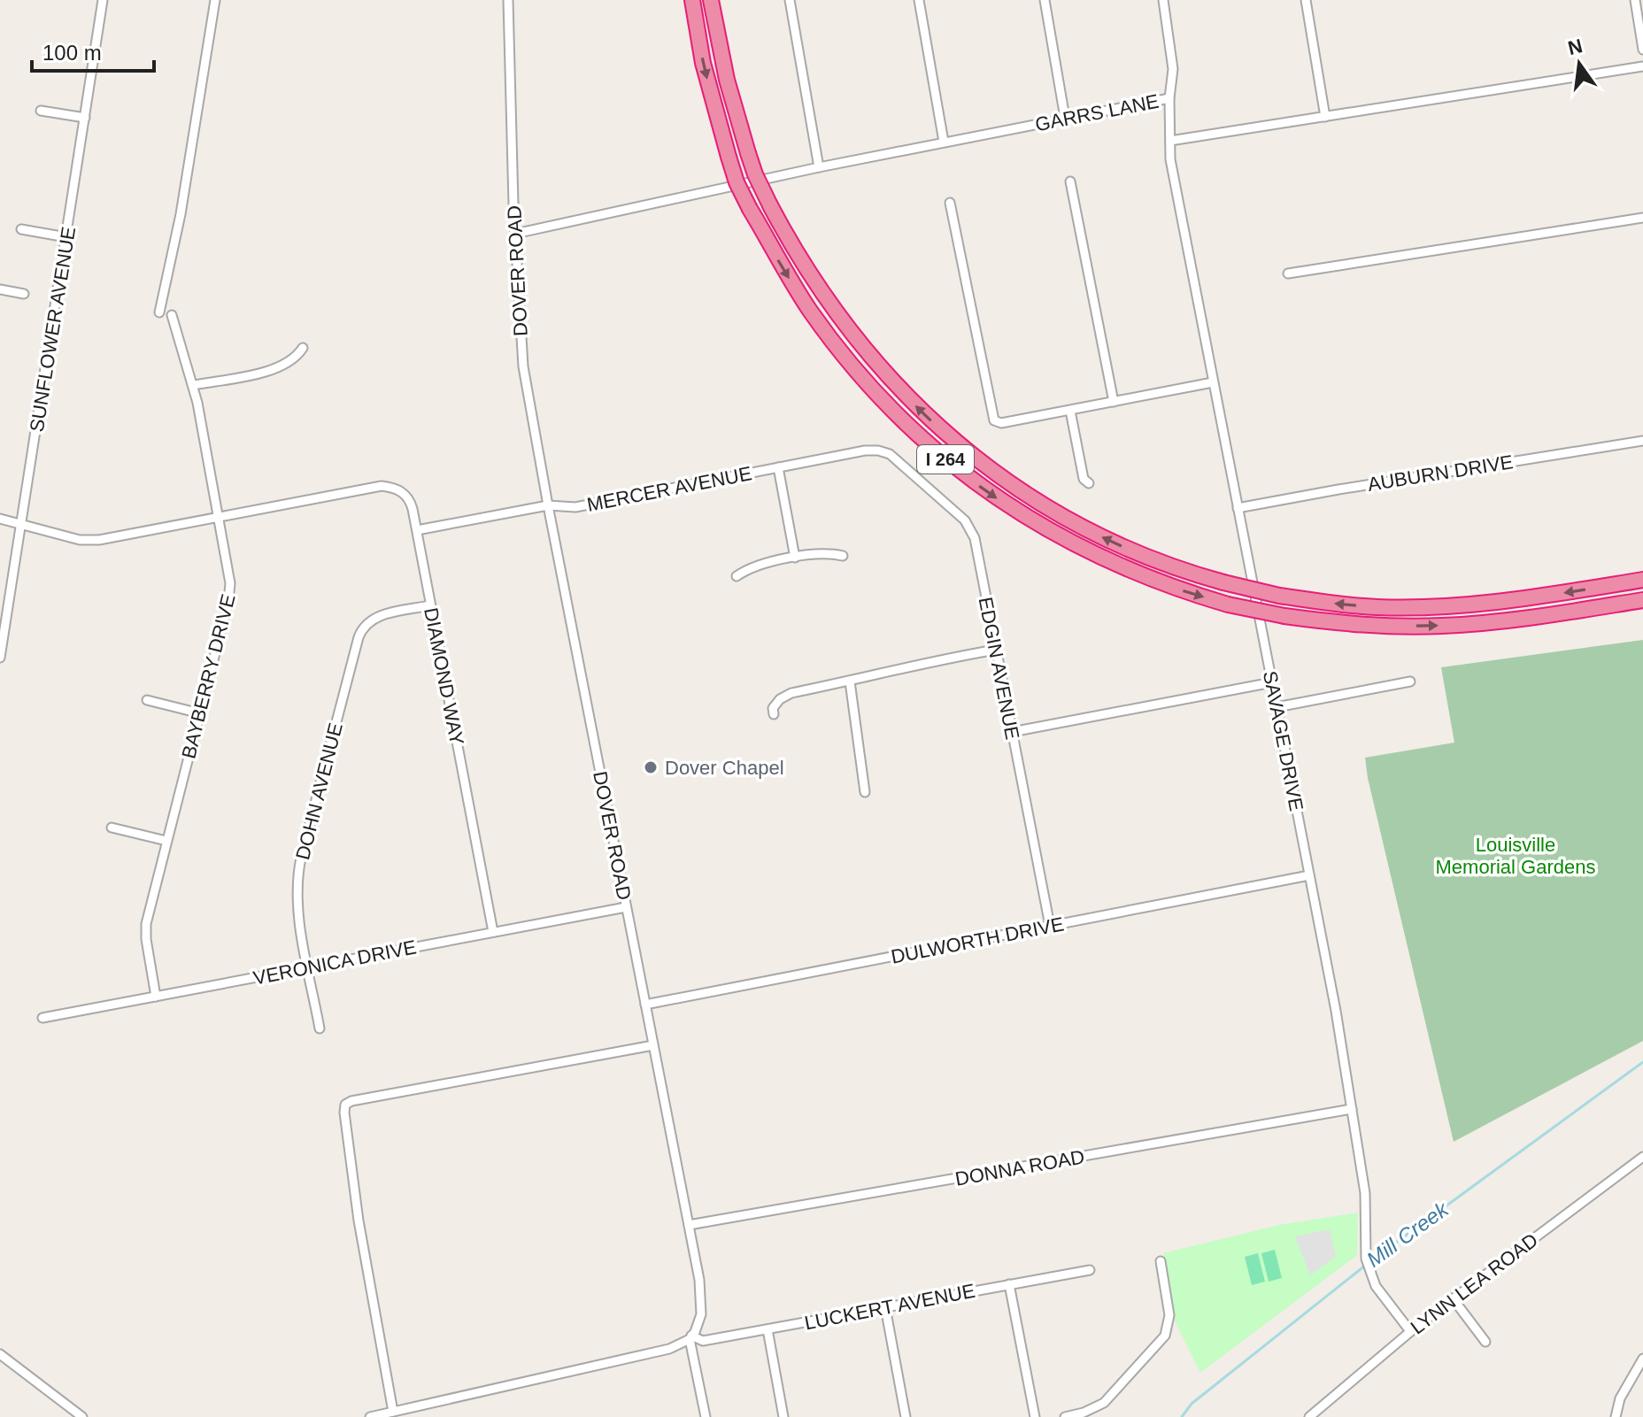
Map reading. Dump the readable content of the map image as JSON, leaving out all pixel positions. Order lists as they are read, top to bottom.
{
  "streets": {
    "highway": ["I 264"],
    "street": [
      "GARRS LANE",
      "DOVER ROAD",
      "SUNFLOWER AVENUE",
      "AUBURN DRIVE",
      "MERCER AVENUE",
      "EDGIN AVENUE",
      "BAYBERRY DRIVE",
      "DIAMOND WAY",
      "SAVAGE DRIVE",
      "DOHN AVENUE",
      "DULWORTH DRIVE",
      "VERONICA DRIVE",
      "DONNA ROAD",
      "LYNN LEA ROAD",
      "LUCKERT AVENUE"
    ]
  },
  "crossings": [
    ["GARRS LANE", "DOVER ROAD"],
    ["GARRS LANE", "SAVAGE DRIVE"],
    ["DOVER ROAD", "MERCER AVENUE"],
    ["DOVER ROAD", "DULWORTH DRIVE"],
    ["DOVER ROAD", "VERONICA DRIVE"],
    ["DOVER ROAD", "DONNA ROAD"],
    ["DOVER ROAD", "LUCKERT AVENUE"],
    ["SUNFLOWER AVENUE", "DIAMOND WAY"],
    ["AUBURN DRIVE", "SAVAGE DRIVE"],
    ["MERCER AVENUE", "EDGIN AVENUE"],
    ["MERCER AVENUE", "DIAMOND WAY"],
    ["EDGIN AVENUE", "DULWORTH DRIVE"],
    ["BAYBERRY DRIVE", "DIAMOND WAY"],
    ["BAYBERRY DRIVE", "VERONICA DRIVE"],
    ["DIAMOND WAY", "DOHN AVENUE"],
    ["DIAMOND WAY", "VERONICA DRIVE"],
    ["SAVAGE DRIVE", "DULWORTH DRIVE"],
    ["SAVAGE DRIVE", "DONNA ROAD"],
    ["SAVAGE DRIVE", "LYNN LEA ROAD"],
    ["DOHN AVENUE", "VERONICA DRIVE"]
  ],
  "water": ["Mill Creek"],
  "parks": ["Louisville Memorial Gardens"],
  "places": ["Dover Chapel"],
  "scale_bar": "100 m",
  "north": "top"
}
